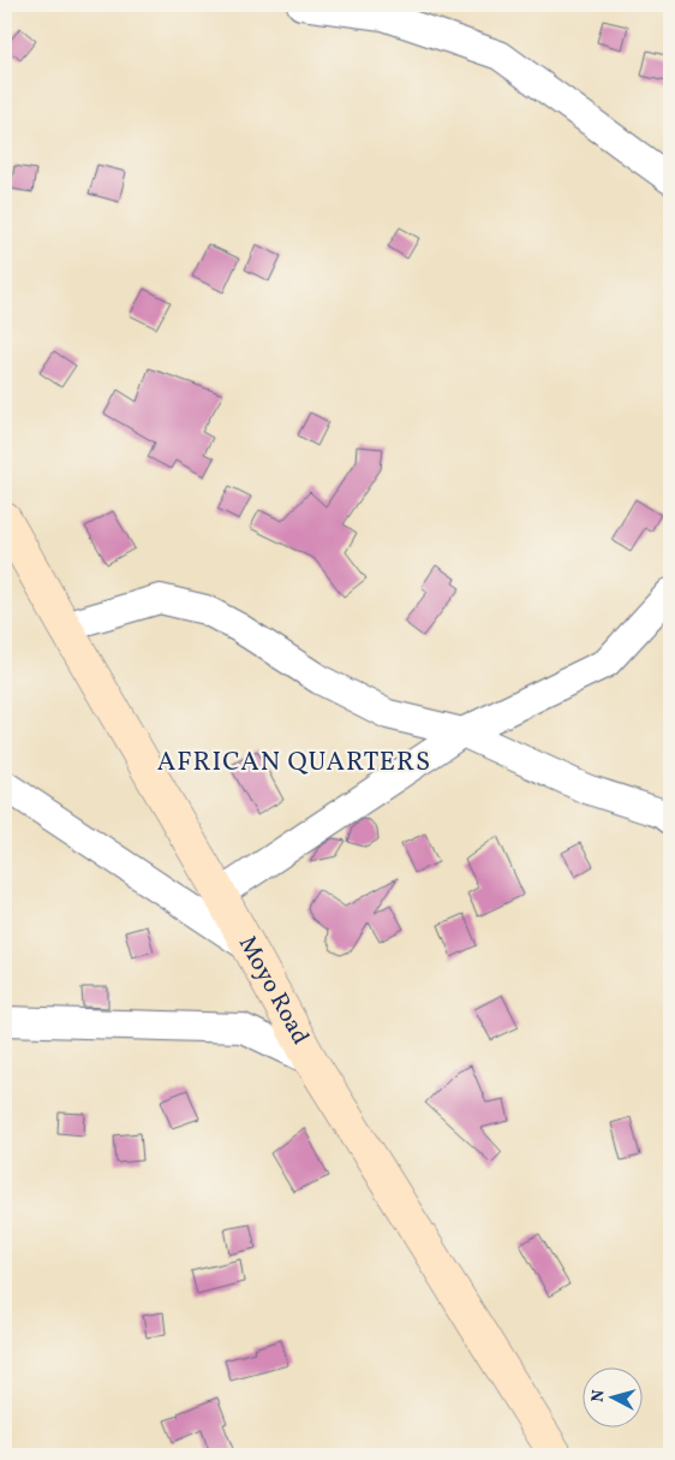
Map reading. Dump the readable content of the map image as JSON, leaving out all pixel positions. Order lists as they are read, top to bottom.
{
  "streets": {
    "main road": ["Moyo Road"]
  },
  "districts": ["AFRICAN QUARTERS"],
  "north": "left"
}
